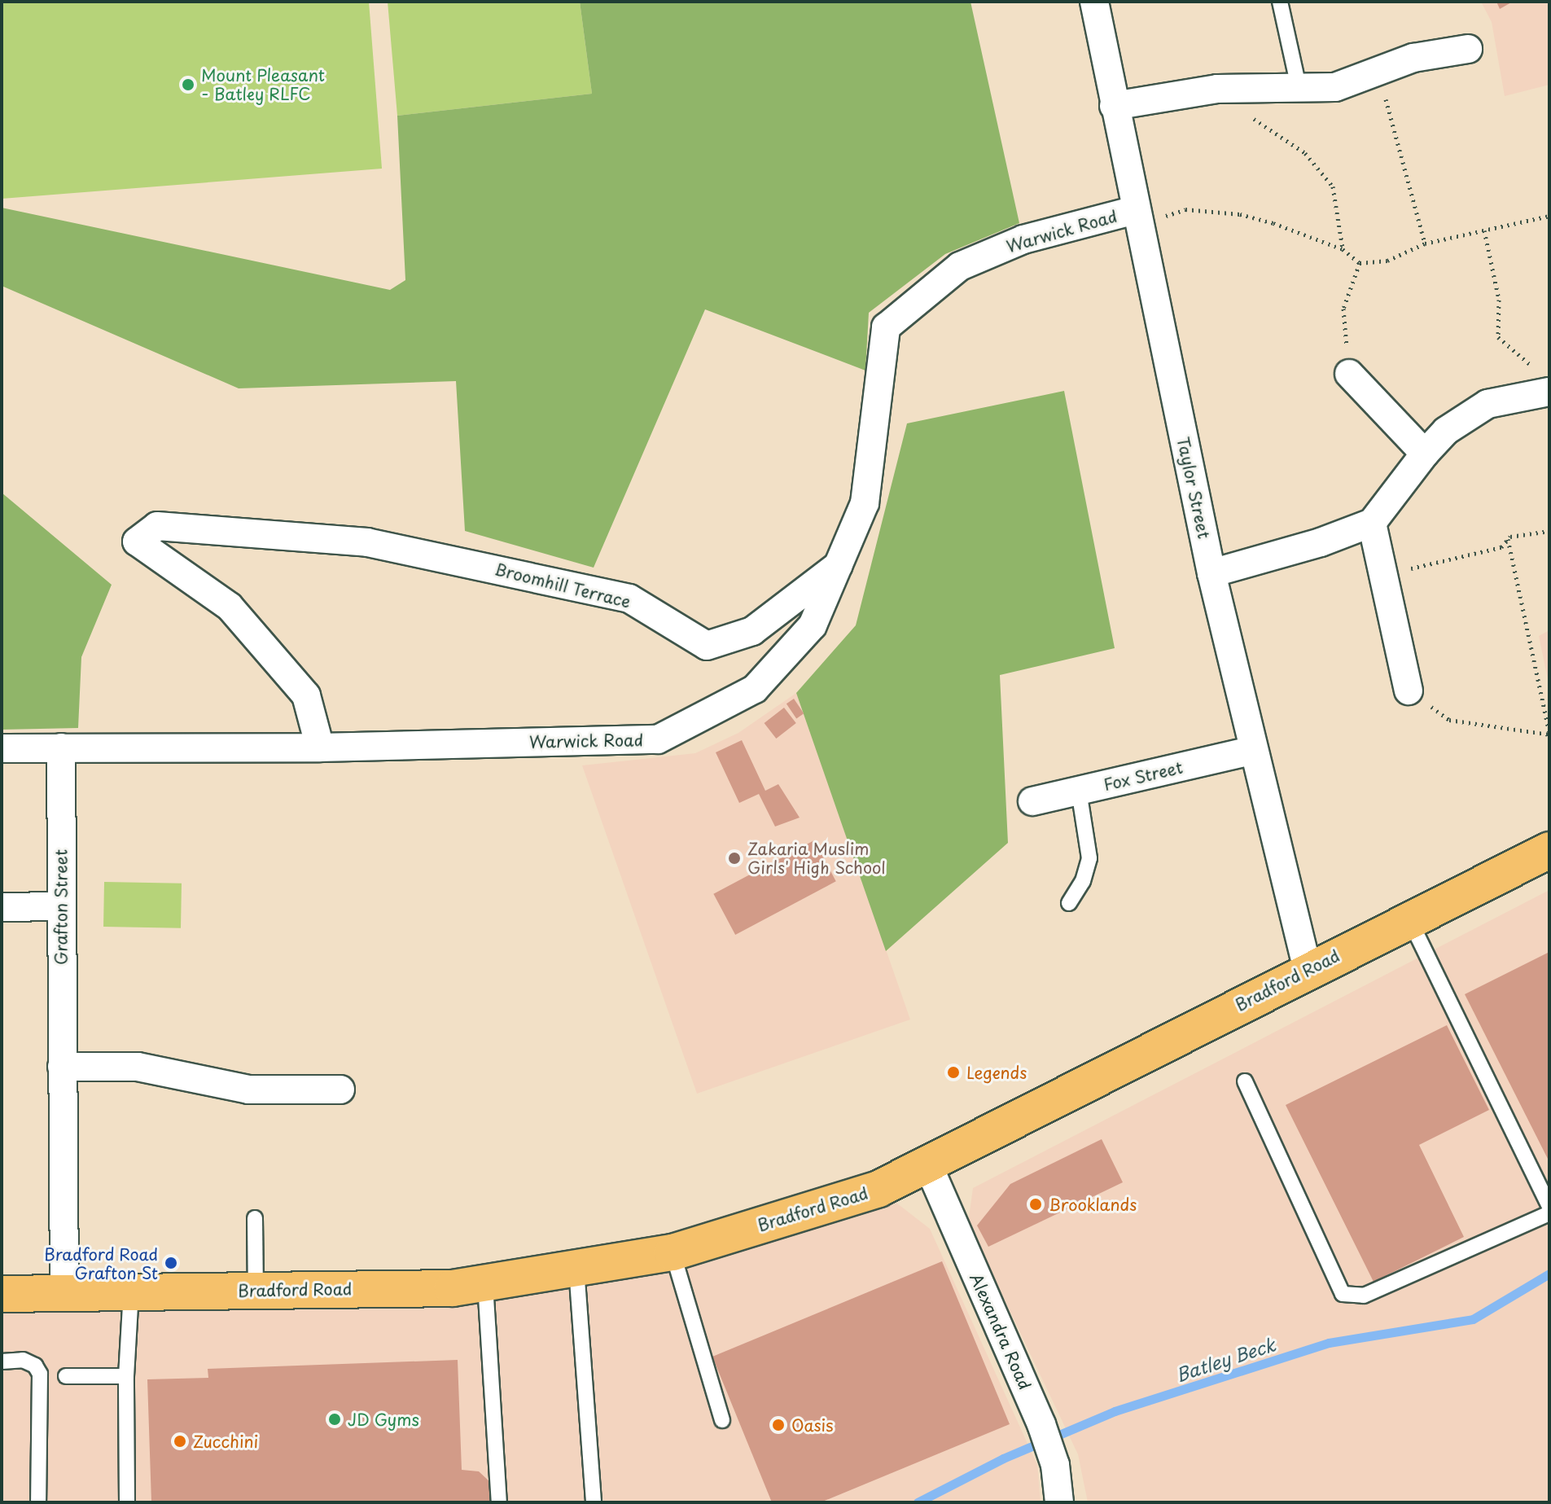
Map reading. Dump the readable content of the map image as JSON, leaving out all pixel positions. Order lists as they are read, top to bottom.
{
  "streets": {
    "main road": ["Bradford Road"],
    "street": [
      "Warwick Road",
      "Taylor Street",
      "Broomhill Terrace",
      "Fox Street",
      "Grafton Street",
      "Alexandra Road"
    ]
  },
  "crossings": [
    ["Warwick Road", "Taylor Street"],
    ["Warwick Road", "Broomhill Terrace"],
    ["Warwick Road", "Grafton Street"],
    ["Taylor Street", "Fox Street"],
    ["Taylor Street", "Bradford Road"],
    ["Grafton Street", "Bradford Road"],
    ["Bradford Road", "Alexandra Road"]
  ],
  "water": ["Batley Beck"],
  "places": [
    "Mount Pleasant - Batley RLFC",
    "Zakaria Muslim Girls' High School",
    "Legends",
    "Brooklands",
    "Bradford Road Grafton St",
    "JD Gyms",
    "Oasis",
    "Zucchini"
  ]
}
